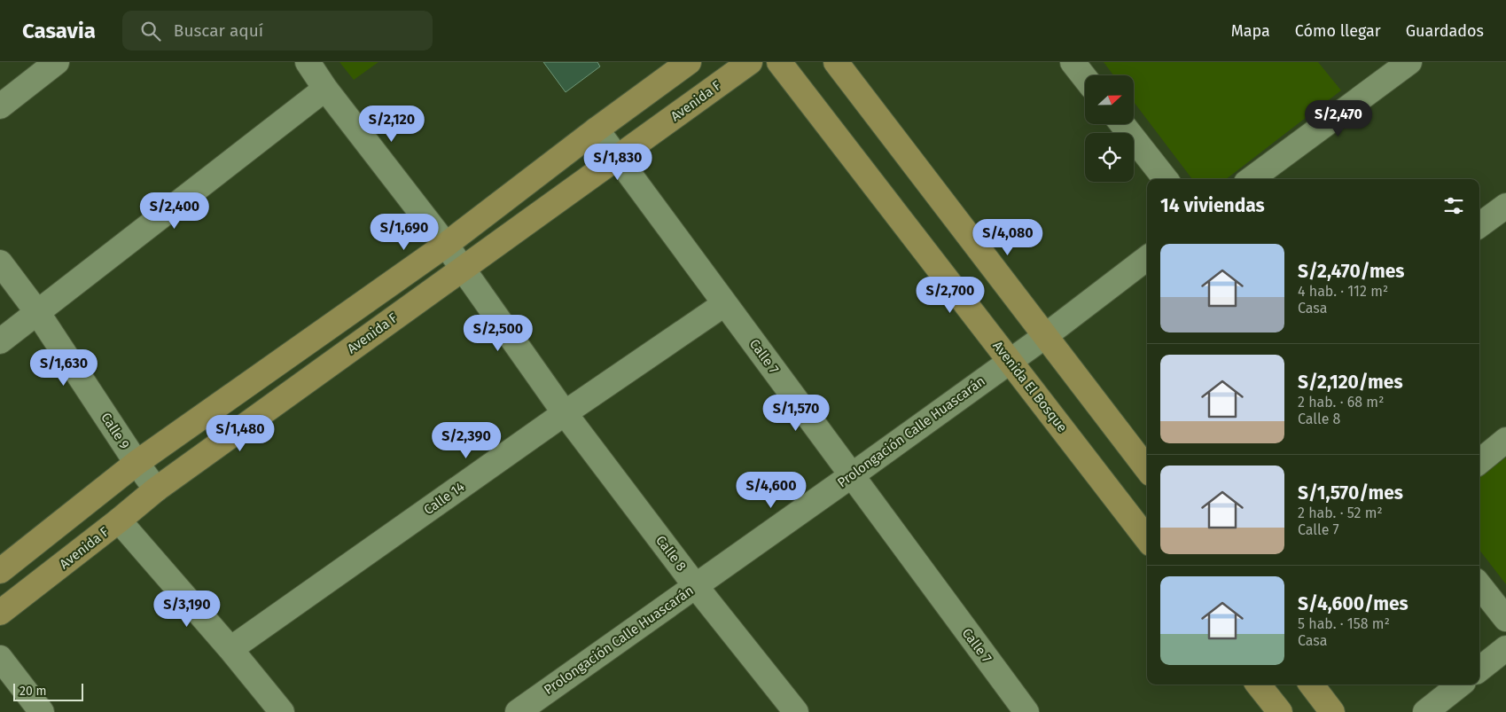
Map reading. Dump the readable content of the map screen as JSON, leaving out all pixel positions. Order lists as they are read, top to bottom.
{
  "streets": {
    "street": [
      "Avenida F",
      "Calle 7",
      "Avenida El Bosque",
      "Calle 9",
      "Prolongación Calle Huascarán",
      "Calle 14",
      "Calle 8"
    ]
  },
  "crossings": [
    ["Avenida F", "Calle 7"],
    ["Avenida F", "Calle 9"],
    ["Avenida F", "Calle 8"],
    ["Calle 7", "Prolongación Calle Huascarán"],
    ["Calle 7", "Calle 14"],
    ["Avenida El Bosque", "Prolongación Calle Huascarán"],
    ["Prolongación Calle Huascarán", "Calle 8"],
    ["Calle 14", "Calle 8"]
  ],
  "scale_bar": "20 m",
  "north": "right",
  "page": {
    "header": "Casavia",
    "search": "Buscar aquí",
    "nav": ["Mapa", "Cómo llegar", "Guardados"],
    "price": [
      "S/2,470",
      "S/2,120",
      "S/1,830",
      "S/2,400",
      "S/1,690",
      "S/4,080",
      "S/2,700",
      "S/2,500",
      "S/1,630",
      "S/1,570",
      "S/1,480",
      "S/2,390",
      "S/4,600",
      "S/3,190"
    ],
    "heading": "14 viviendas",
    "list": [
      {
        "name": "S/2,470/mes",
        "note": "4 hab. · 112 m² · Casa"
      },
      {
        "name": "S/2,120/mes",
        "note": "2 hab. · 68 m² · Calle 8"
      },
      {
        "name": "S/1,570/mes",
        "note": "2 hab. · 52 m² · Calle 7"
      },
      {
        "name": "S/4,600/mes",
        "note": "5 hab. · 158 m² · Casa"
      }
    ],
    "scale": "20 m"
  }
}
